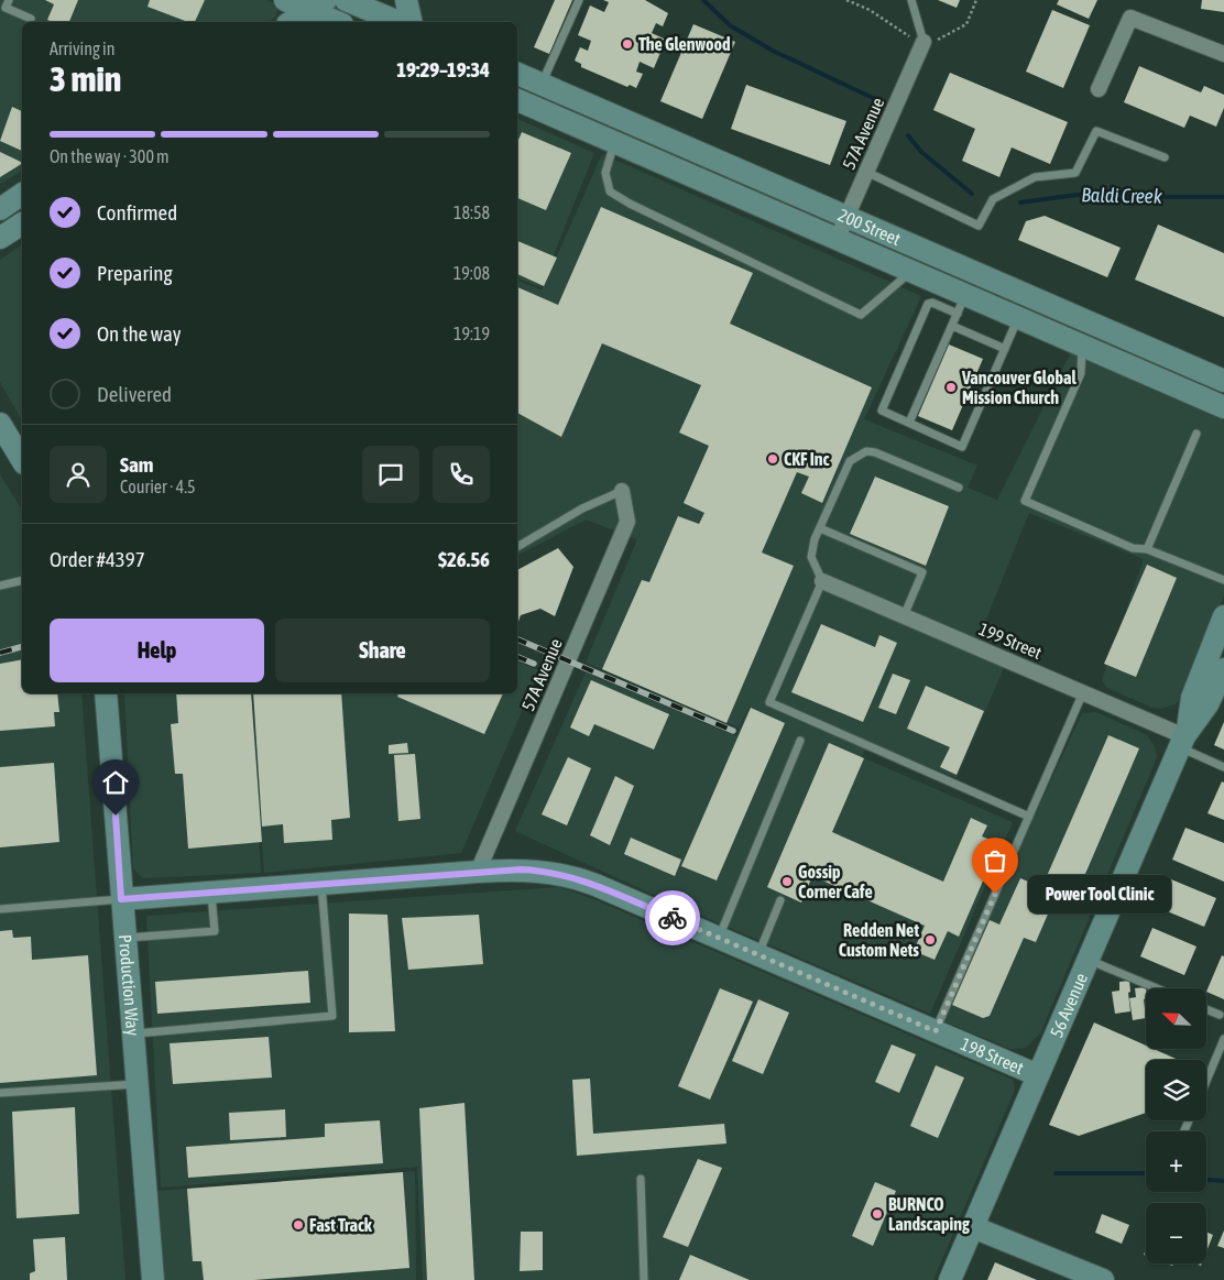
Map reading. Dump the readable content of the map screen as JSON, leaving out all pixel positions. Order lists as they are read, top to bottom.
{
  "streets": {
    "main road": [
      "200 Street",
      "Production Way",
      "56 Avenue",
      "198 Street"
    ],
    "street": ["57A Avenue", "199 Street"]
  },
  "crossings": [
    ["57A Avenue", "200 Street"],
    ["57A Avenue", "198 Street"],
    ["199 Street", "56 Avenue"],
    ["Production Way", "198 Street"],
    ["56 Avenue", "198 Street"]
  ],
  "water": ["Baldi Creek"],
  "places": [
    "The Glenwood",
    "Vancouver Global Mission Church",
    "CKF Inc",
    "Gossip Corner Cafe",
    "Power Tool Clinic",
    "Redden Net Custom Nets",
    "BURNCO Landscaping",
    "Fast Track"
  ],
  "north": "top left",
  "page": {
    "heading": ["3 min", "Arriving in", "19:29–19:34"],
    "panel": [
      "Sam",
      "Courier · 4.5",
      "Order #4397",
      "$26.56"
    ],
    "bar": "On the way · 300 m",
    "list": [
      ["Confirmed", "18:58"],
      ["Preparing", "19:08"],
      ["On the way", "19:19"],
      "Delivered"
    ],
    "buttons": ["Help", "Share"],
    "bubble": "Power Tool Clinic",
    "map_buttons": ["+", "−"]
  }
}
